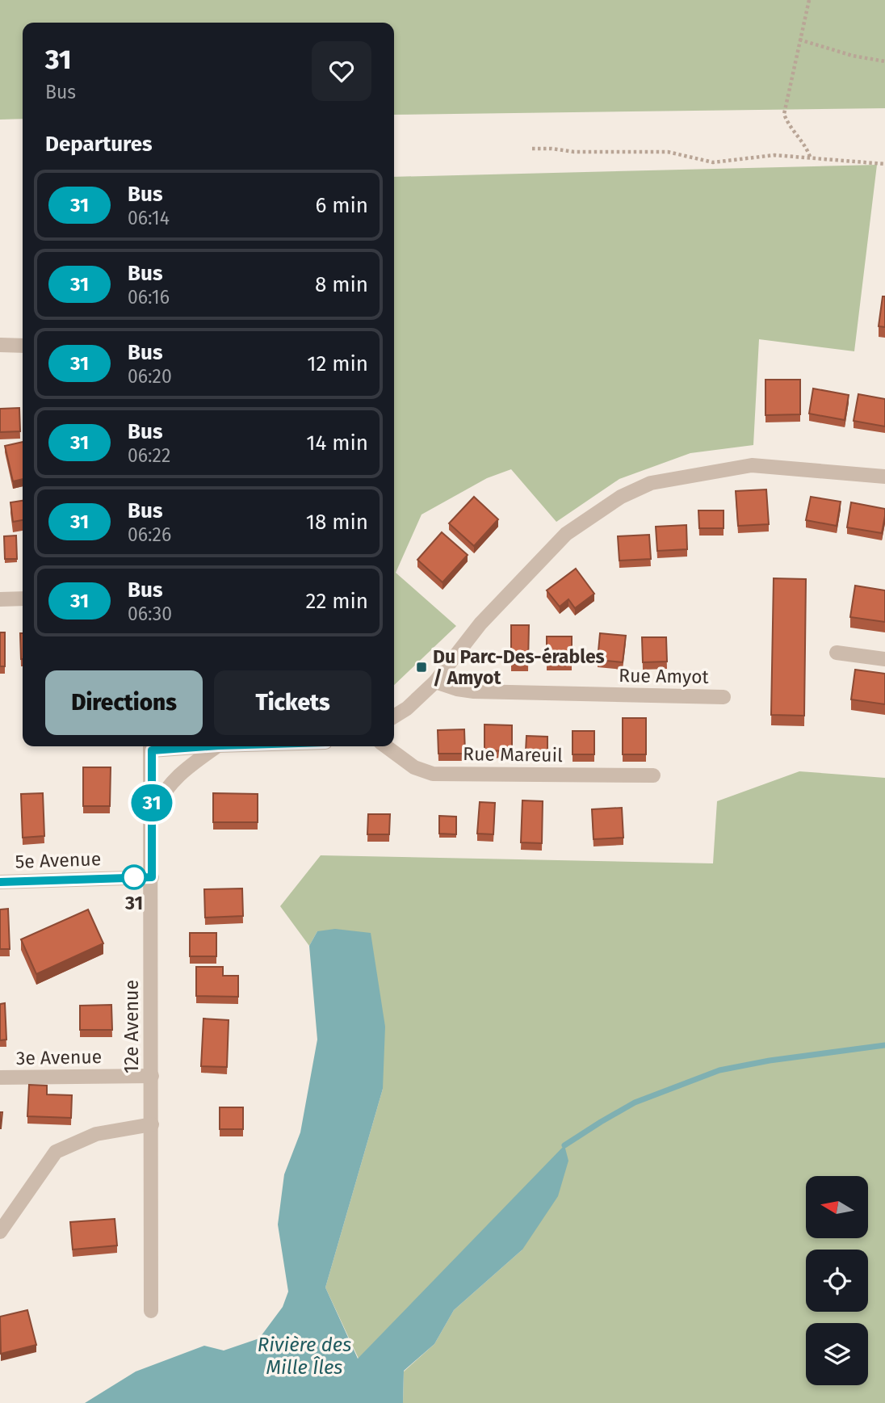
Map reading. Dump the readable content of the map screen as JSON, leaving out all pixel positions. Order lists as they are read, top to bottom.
{
  "streets": {
    "street": [
      "Rue Amyot",
      "Rue Mareuil",
      "5e Avenue",
      "12e Avenue",
      "3e Avenue"
    ]
  },
  "crossings": [
    ["5e Avenue", "12e Avenue"],
    ["12e Avenue", "3e Avenue"]
  ],
  "water": ["Rivière des Mille Îles"],
  "places": {
    "transit": ["Du Parc-Des-érables / Amyot"],
    "other": ["31"]
  },
  "lines": ["bus line 31"],
  "north": "left",
  "page": {
    "on_map": "31",
    "heading": [
      ["31", "Bus"],
      "Departures"
    ],
    "list": [
      {
        "mark": "31",
        "name": "Bus",
        "note": "06:14",
        "value": "6 min"
      },
      {
        "mark": "31",
        "name": "Bus",
        "note": "06:16",
        "value": "8 min"
      },
      {
        "mark": "31",
        "name": "Bus",
        "note": "06:20",
        "value": "12 min"
      },
      {
        "mark": "31",
        "name": "Bus",
        "note": "06:22",
        "value": "14 min"
      },
      {
        "mark": "31",
        "name": "Bus",
        "note": "06:26",
        "value": "18 min"
      },
      {
        "mark": "31",
        "name": "Bus",
        "note": "06:30",
        "value": "22 min"
      }
    ],
    "buttons": ["Directions", "Tickets"]
  }
}
